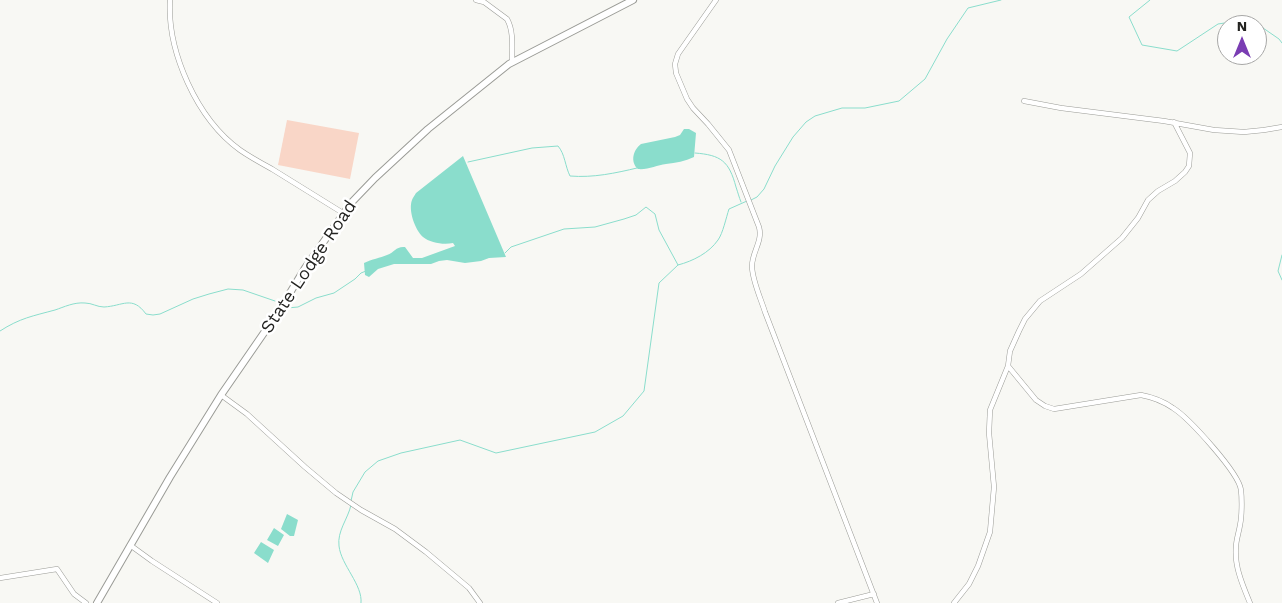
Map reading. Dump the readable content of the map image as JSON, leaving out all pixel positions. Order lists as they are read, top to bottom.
{
  "streets": {
    "street": ["State Lodge Road"]
  },
  "north": "top"
}
